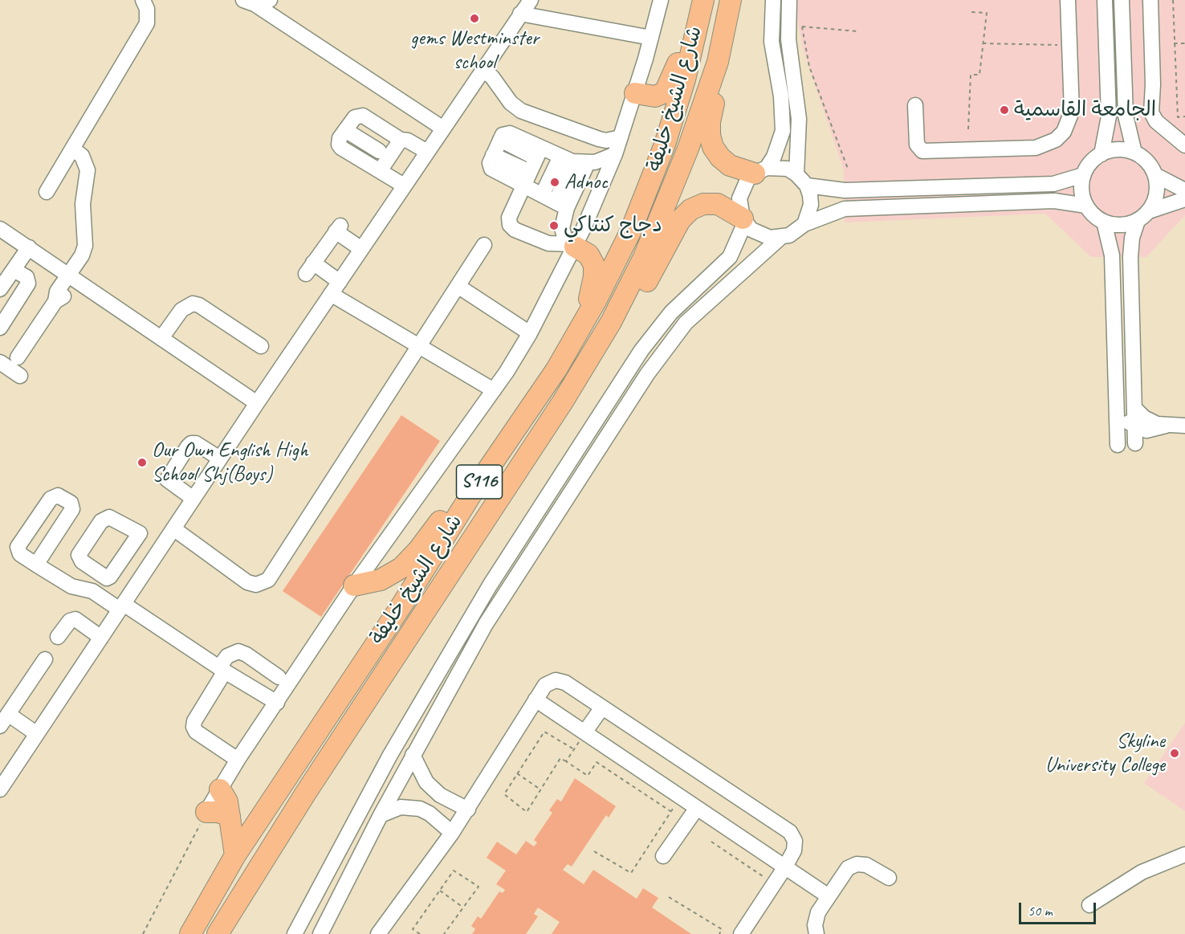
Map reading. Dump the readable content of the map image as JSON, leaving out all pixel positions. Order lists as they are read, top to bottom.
{
  "streets": {
    "highway": ["شارع الشيخ خليفة", "S116"]
  },
  "places": [
    "gems Westminster school",
    "الجامعة القاسمية",
    "Adnoc",
    "دجاج كنتاكي",
    "Our Own English High School Shj(Boys)",
    "Skyline University College"
  ],
  "scale_bar": "50 m"
}
